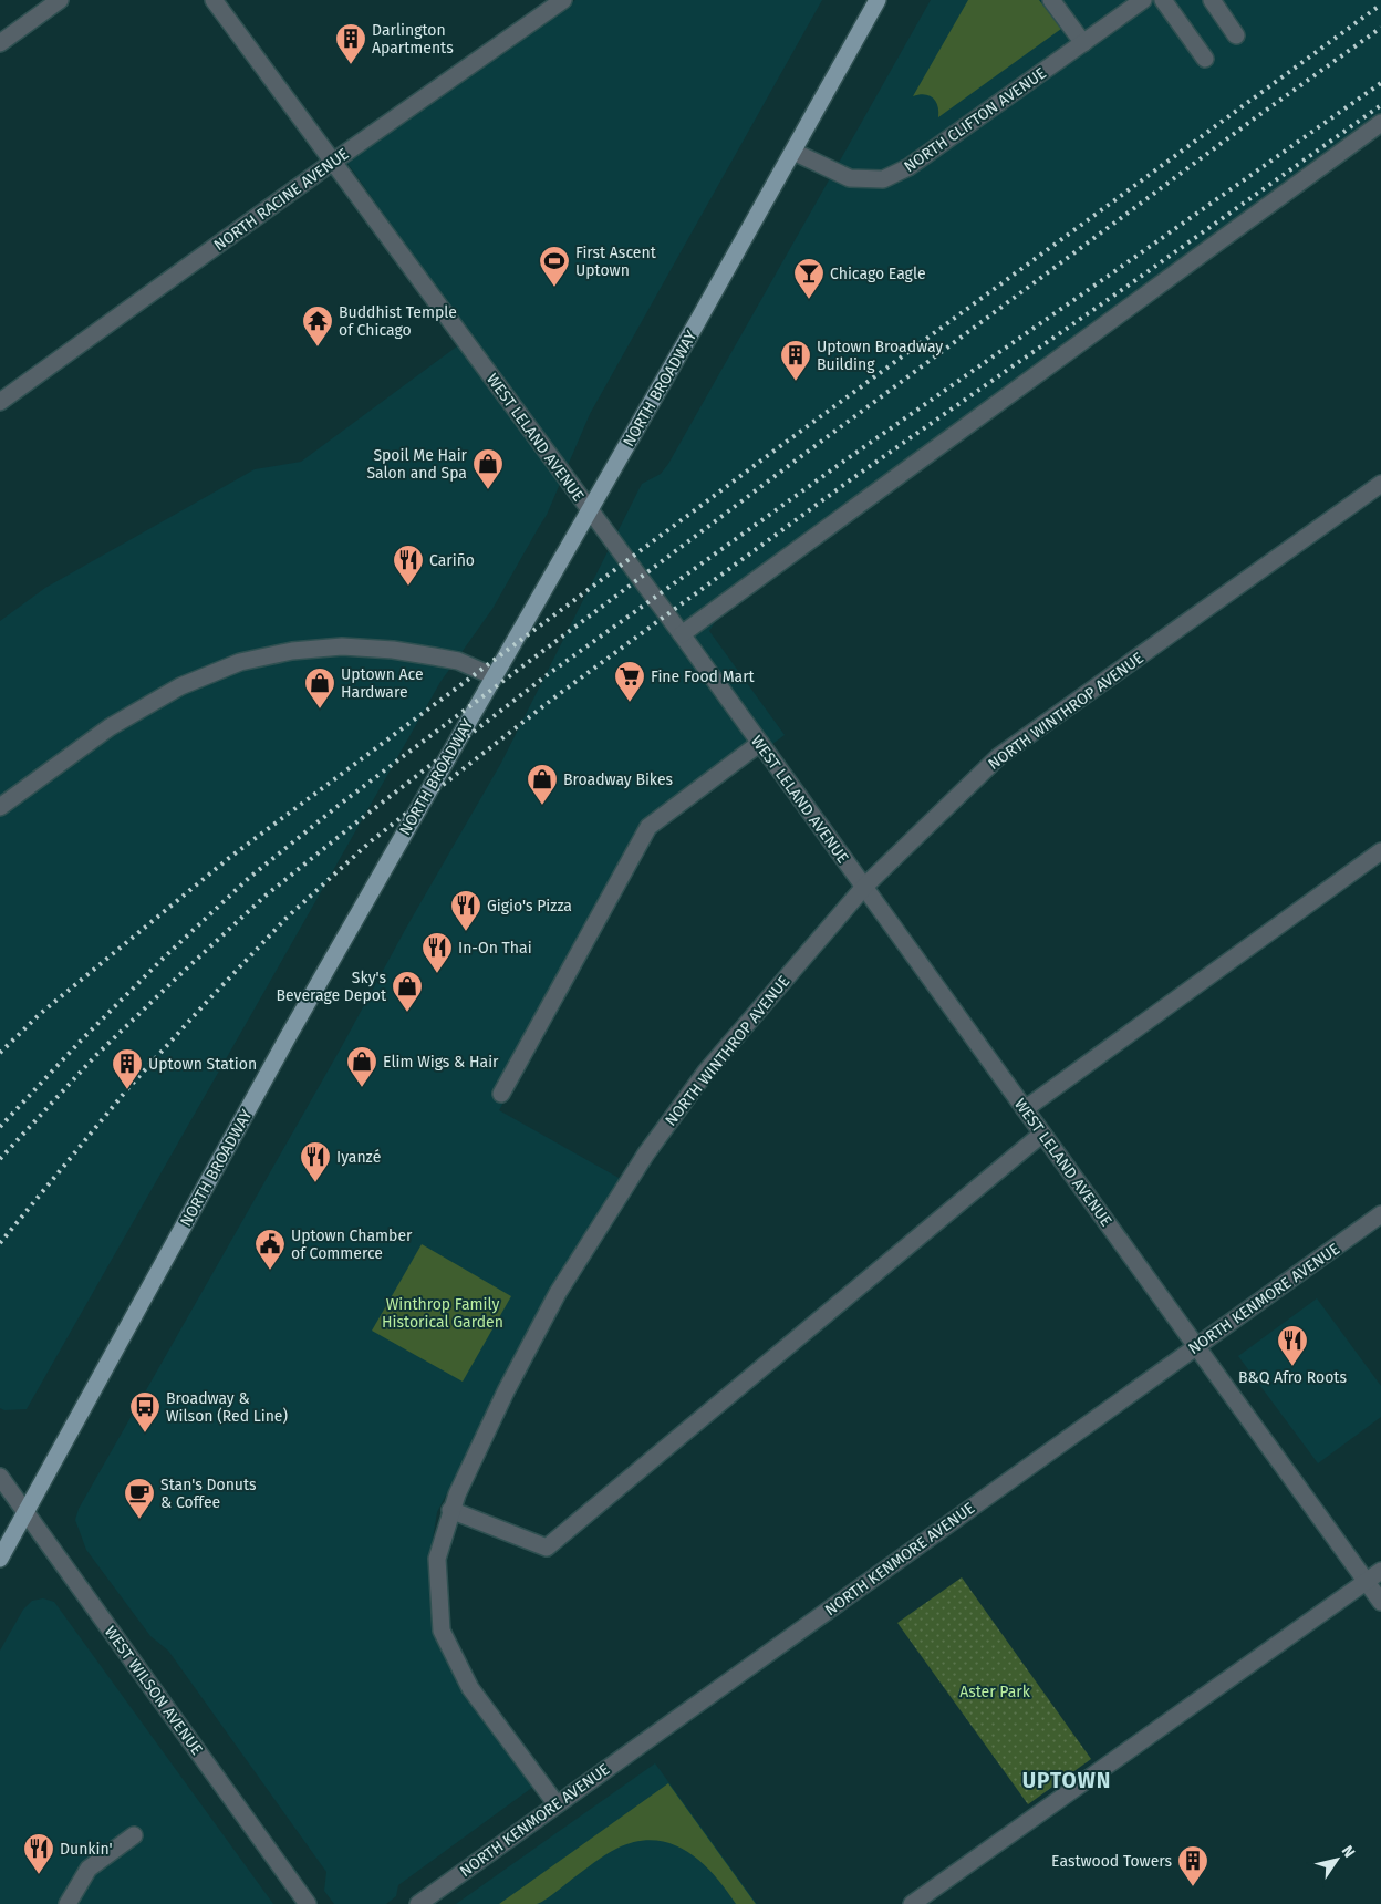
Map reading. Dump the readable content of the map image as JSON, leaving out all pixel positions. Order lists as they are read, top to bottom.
{
  "streets": {
    "main road": ["NORTH BROADWAY"],
    "street": [
      "NORTH CLIFTON AVENUE",
      "NORTH RACINE AVENUE",
      "WEST LELAND AVENUE",
      "NORTH WINTHROP AVENUE",
      "NORTH KENMORE AVENUE",
      "WEST WILSON AVENUE"
    ]
  },
  "crossings": [
    ["NORTH CLIFTON AVENUE", "NORTH BROADWAY"],
    ["NORTH RACINE AVENUE", "WEST LELAND AVENUE"],
    ["NORTH BROADWAY", "WEST LELAND AVENUE"],
    ["NORTH BROADWAY", "WEST WILSON AVENUE"],
    ["WEST LELAND AVENUE", "NORTH WINTHROP AVENUE"],
    ["WEST LELAND AVENUE", "NORTH KENMORE AVENUE"],
    ["NORTH WINTHROP AVENUE", "NORTH KENMORE AVENUE"]
  ],
  "districts": ["UPTOWN"],
  "parks": ["Winthrop Family Historical Garden", "Aster Park"],
  "places": {
    "building": [
      "Darlington Apartments",
      "Uptown Broadway Building",
      "Uptown Station",
      "Eastwood Towers"
    ],
    "sports": ["First Ascent Uptown"],
    "bar": ["Chicago Eagle"],
    "temple": ["Buddhist Temple of Chicago"],
    "shop": [
      "Spoil Me Hair Salon and Spa",
      "Uptown Ace Hardware",
      "Broadway Bikes",
      "Sky's Beverage Depot",
      "Elim Wigs & Hair"
    ],
    "restaurant": [
      "Cariño",
      "Gigio's Pizza",
      "In-On Thai",
      "Iyanzé",
      "B&Q Afro Roots",
      "Dunkin'"
    ],
    "supermarket": ["Fine Food Mart"],
    "public building": ["Uptown Chamber of Commerce"],
    "bus stop": ["Broadway & Wilson (Red Line)"],
    "cafe": ["Stan's Donuts & Coffee"]
  },
  "north": "top right"
}
